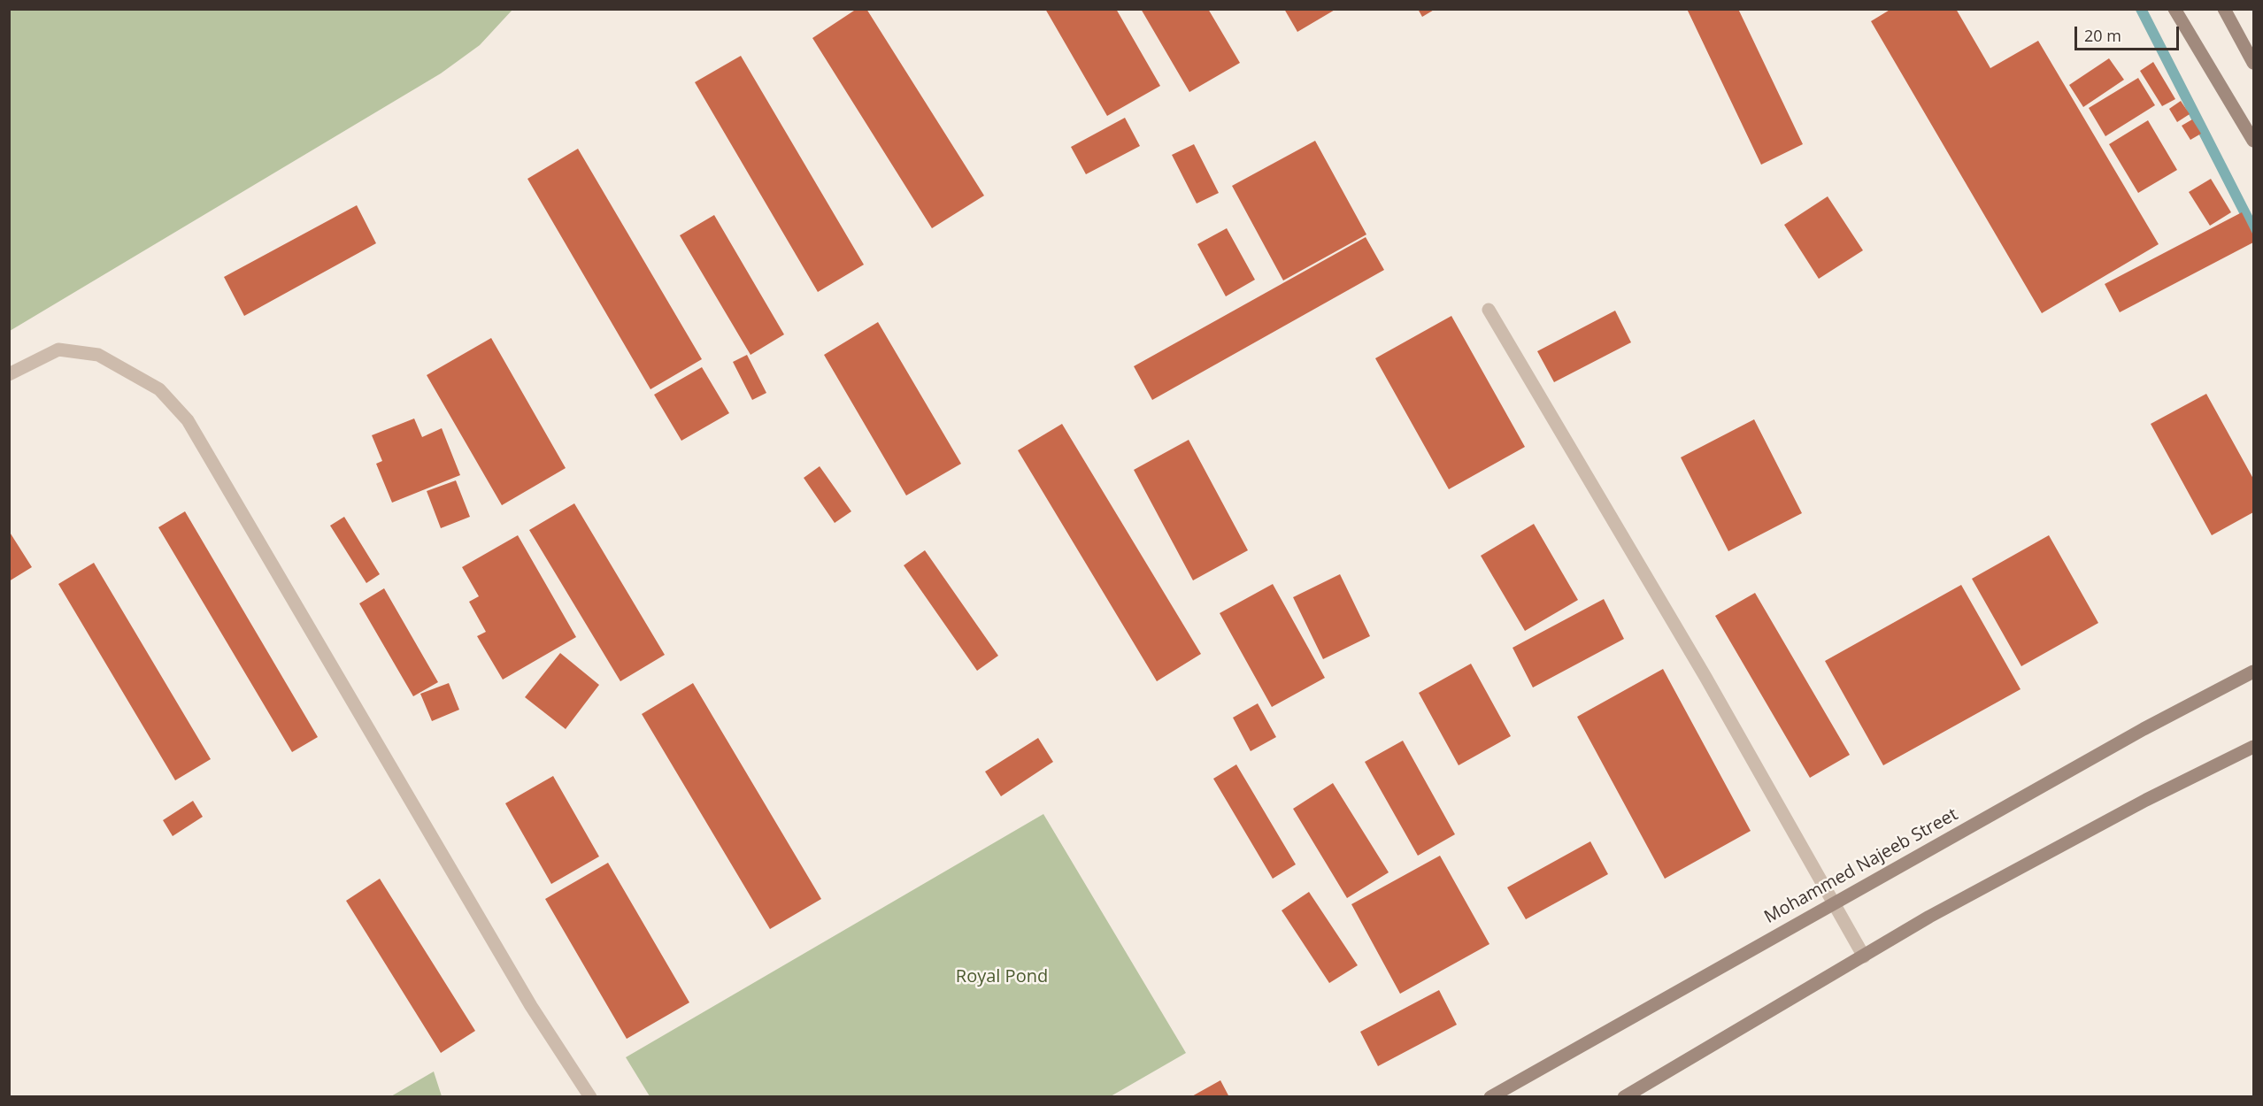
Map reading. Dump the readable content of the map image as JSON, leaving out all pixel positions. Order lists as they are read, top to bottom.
{
  "streets": {
    "main road": ["Mohammed Najeeb Street"]
  },
  "parks": ["Royal Pond"],
  "scale_bar": "20 m"
}
